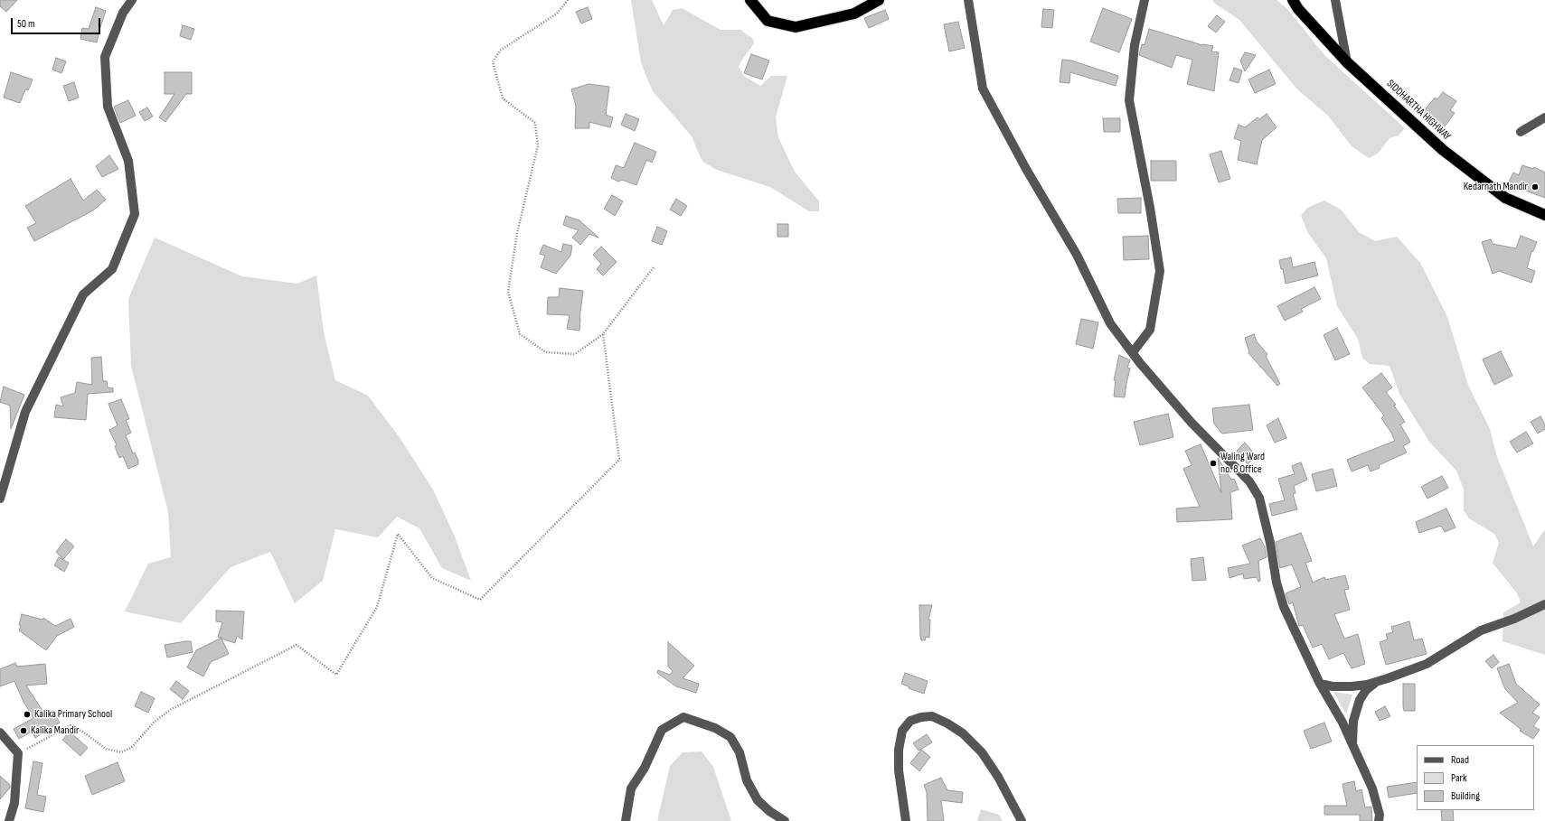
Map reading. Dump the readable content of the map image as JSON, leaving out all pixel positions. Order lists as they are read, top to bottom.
{
  "streets": {
    "highway": ["SIDDHARTHA HIGHWAY"]
  },
  "places": [
    "Kedarnath Mandir",
    "Waling Ward no. 8 Office",
    "Kalika Primary School",
    "Kalika Mandir"
  ],
  "legend": ["Road", "Park", "Building"],
  "scale_bar": "50 m"
}
